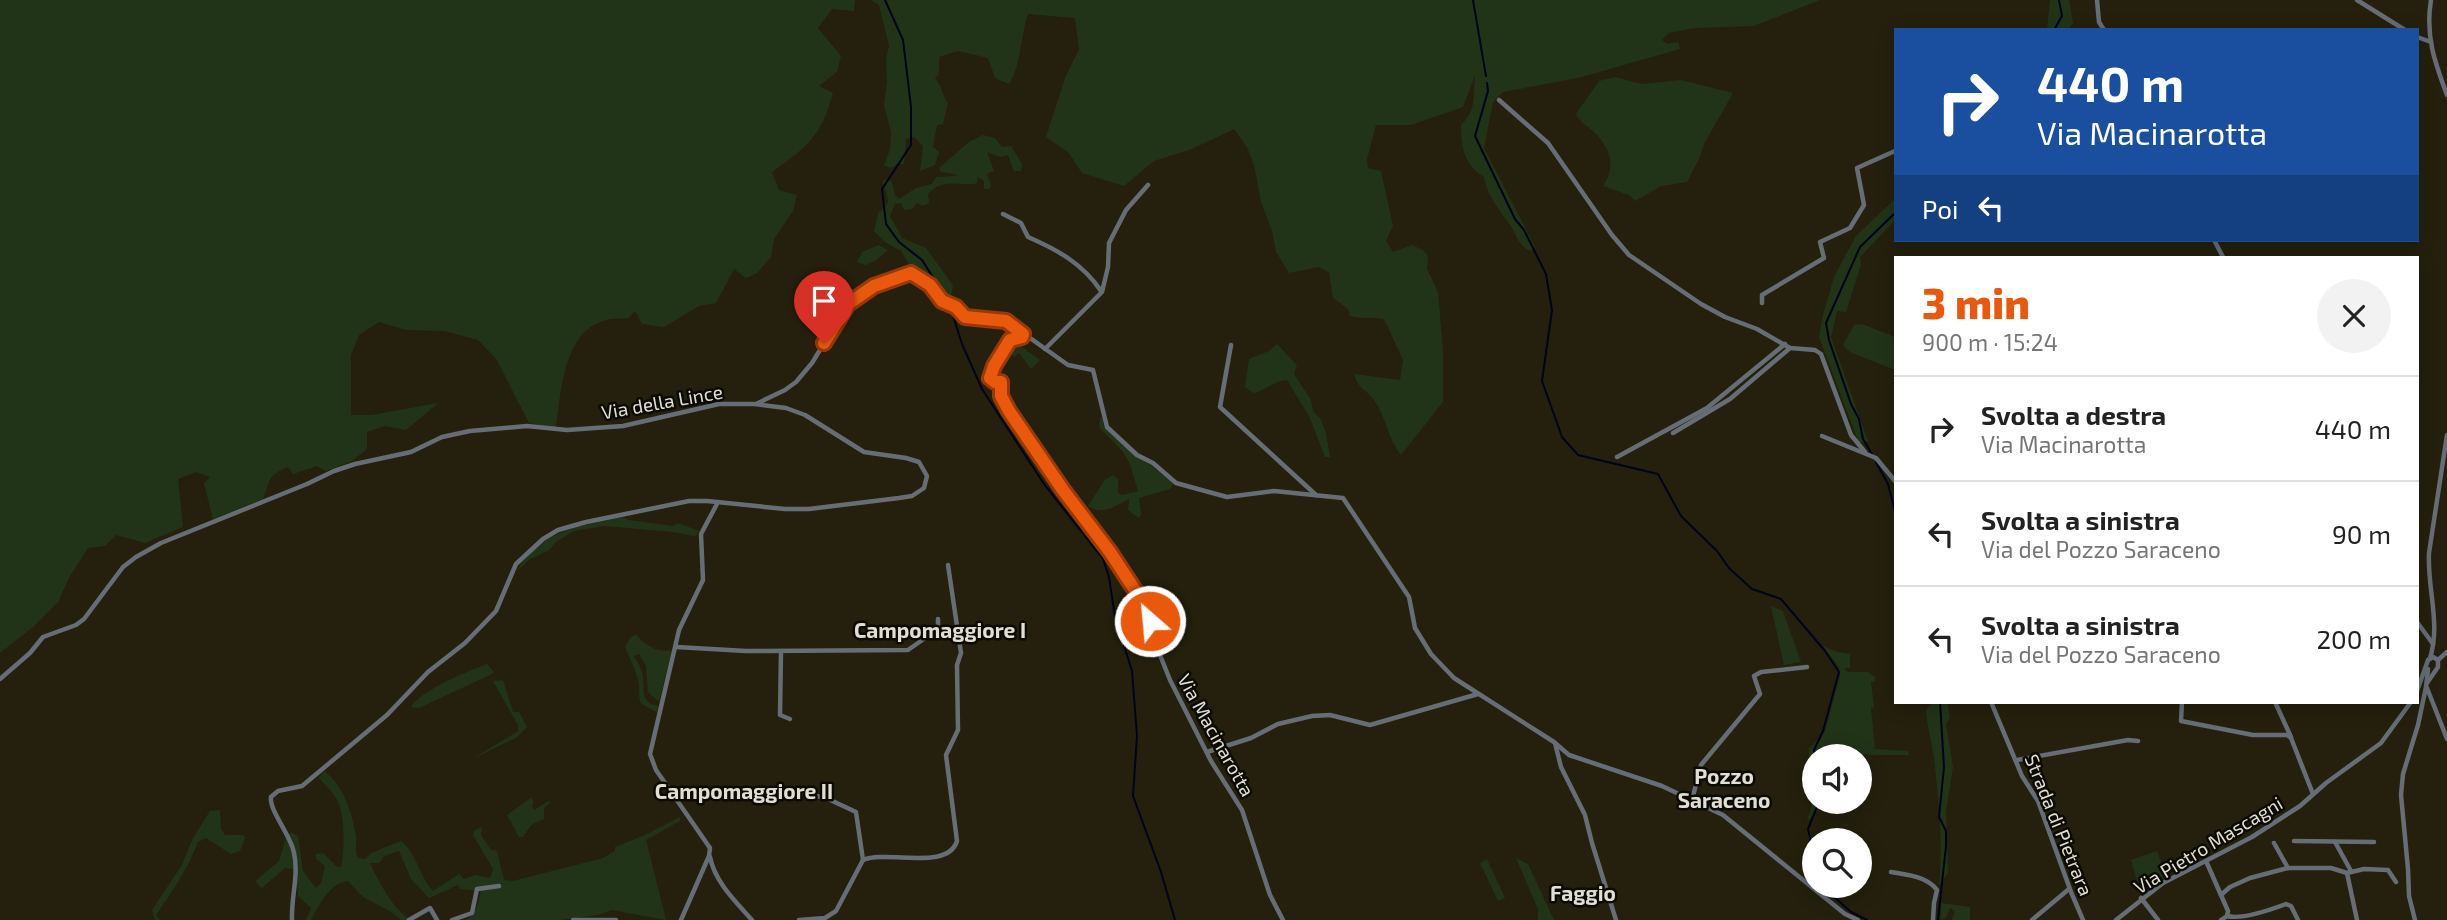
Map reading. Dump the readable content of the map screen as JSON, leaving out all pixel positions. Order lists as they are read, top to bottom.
{
  "streets": {
    "street": [
      "Via della Lince",
      "Via Macinarotta",
      "Strada di Pietrara",
      "Via Pietro Mascagni"
    ]
  },
  "districts": [
    "Campomaggiore I",
    "Pozzo Saraceno",
    "Campomaggiore II",
    "Faggio"
  ],
  "page": {
    "turn": ["440 m", "Via Macinarotta"],
    "then": "Poi",
    "heading": ["3 min", "900 m · 15:24"],
    "list": [
      {
        "name": "Svolta a destra",
        "note": "Via Macinarotta",
        "value": "440 m"
      },
      {
        "name": "Svolta a sinistra",
        "note": "Via del Pozzo Saraceno",
        "value": "90 m"
      },
      {
        "name": "Svolta a sinistra",
        "note": "Via del Pozzo Saraceno",
        "value": "200 m"
      }
    ]
  }
}
